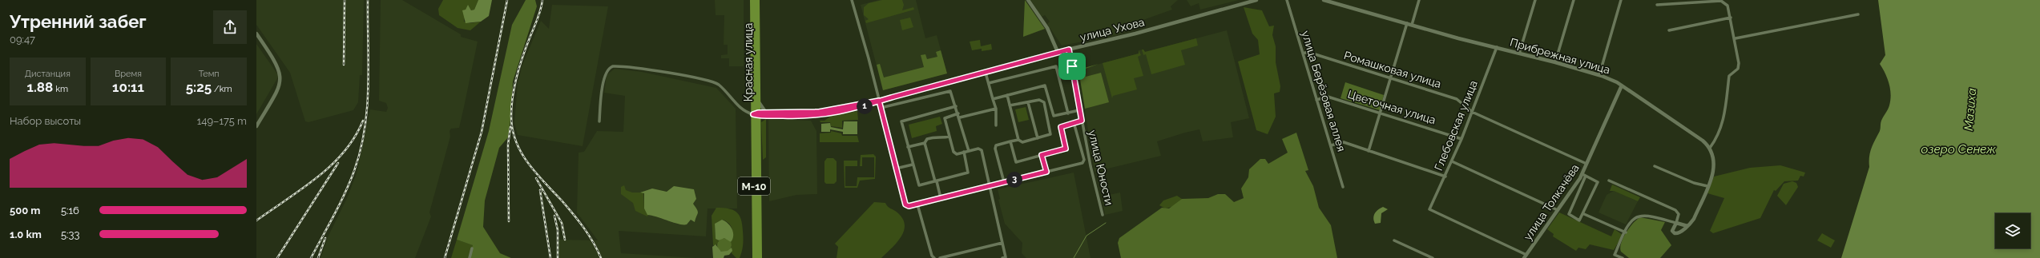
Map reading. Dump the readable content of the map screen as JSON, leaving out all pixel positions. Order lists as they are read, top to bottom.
{
  "streets": {
    "highway": ["Красная улица", "М-10"],
    "street": [
      "улица Ухова",
      "Прибрежная улица",
      "Ромашковая улица",
      "улица Берёзовая аллея",
      "Цветочная улица",
      "Глебовская улица",
      "улица Юности",
      "улица Толкачёва"
    ]
  },
  "crossings": [
    ["улица Ухова", "Красная улица"],
    ["улица Ухова", "улица Юности"],
    ["Прибрежная улица", "Глебовская улица"],
    ["Прибрежная улица", "улица Толкачёва"],
    ["Ромашковая улица", "улица Берёзовая аллея"],
    ["Ромашковая улица", "Глебовская улица"],
    ["Ромашковая улица", "улица Толкачёва"],
    ["улица Берёзовая аллея", "Цветочная улица"],
    ["Цветочная улица", "Глебовская улица"],
    ["Глебовская улица", "улица Толкачёва"]
  ],
  "water": ["Мазиха", "озеро Сенеж"],
  "page": {
    "heading": ["Утренний забег", "09:47"],
    "stats": [
      ["Дистанция", "1.88 km"],
      ["Время", "10:11"],
      ["Темп", "5:25 /km"]
    ],
    "pins": ["1", "3"],
    "chart": ["Набор высоты", "149–175 m"],
    "list": [
      {
        "name": "500 m",
        "note": "5:16"
      },
      {
        "name": "1.0 km",
        "note": "5:33"
      }
    ]
  }
}
